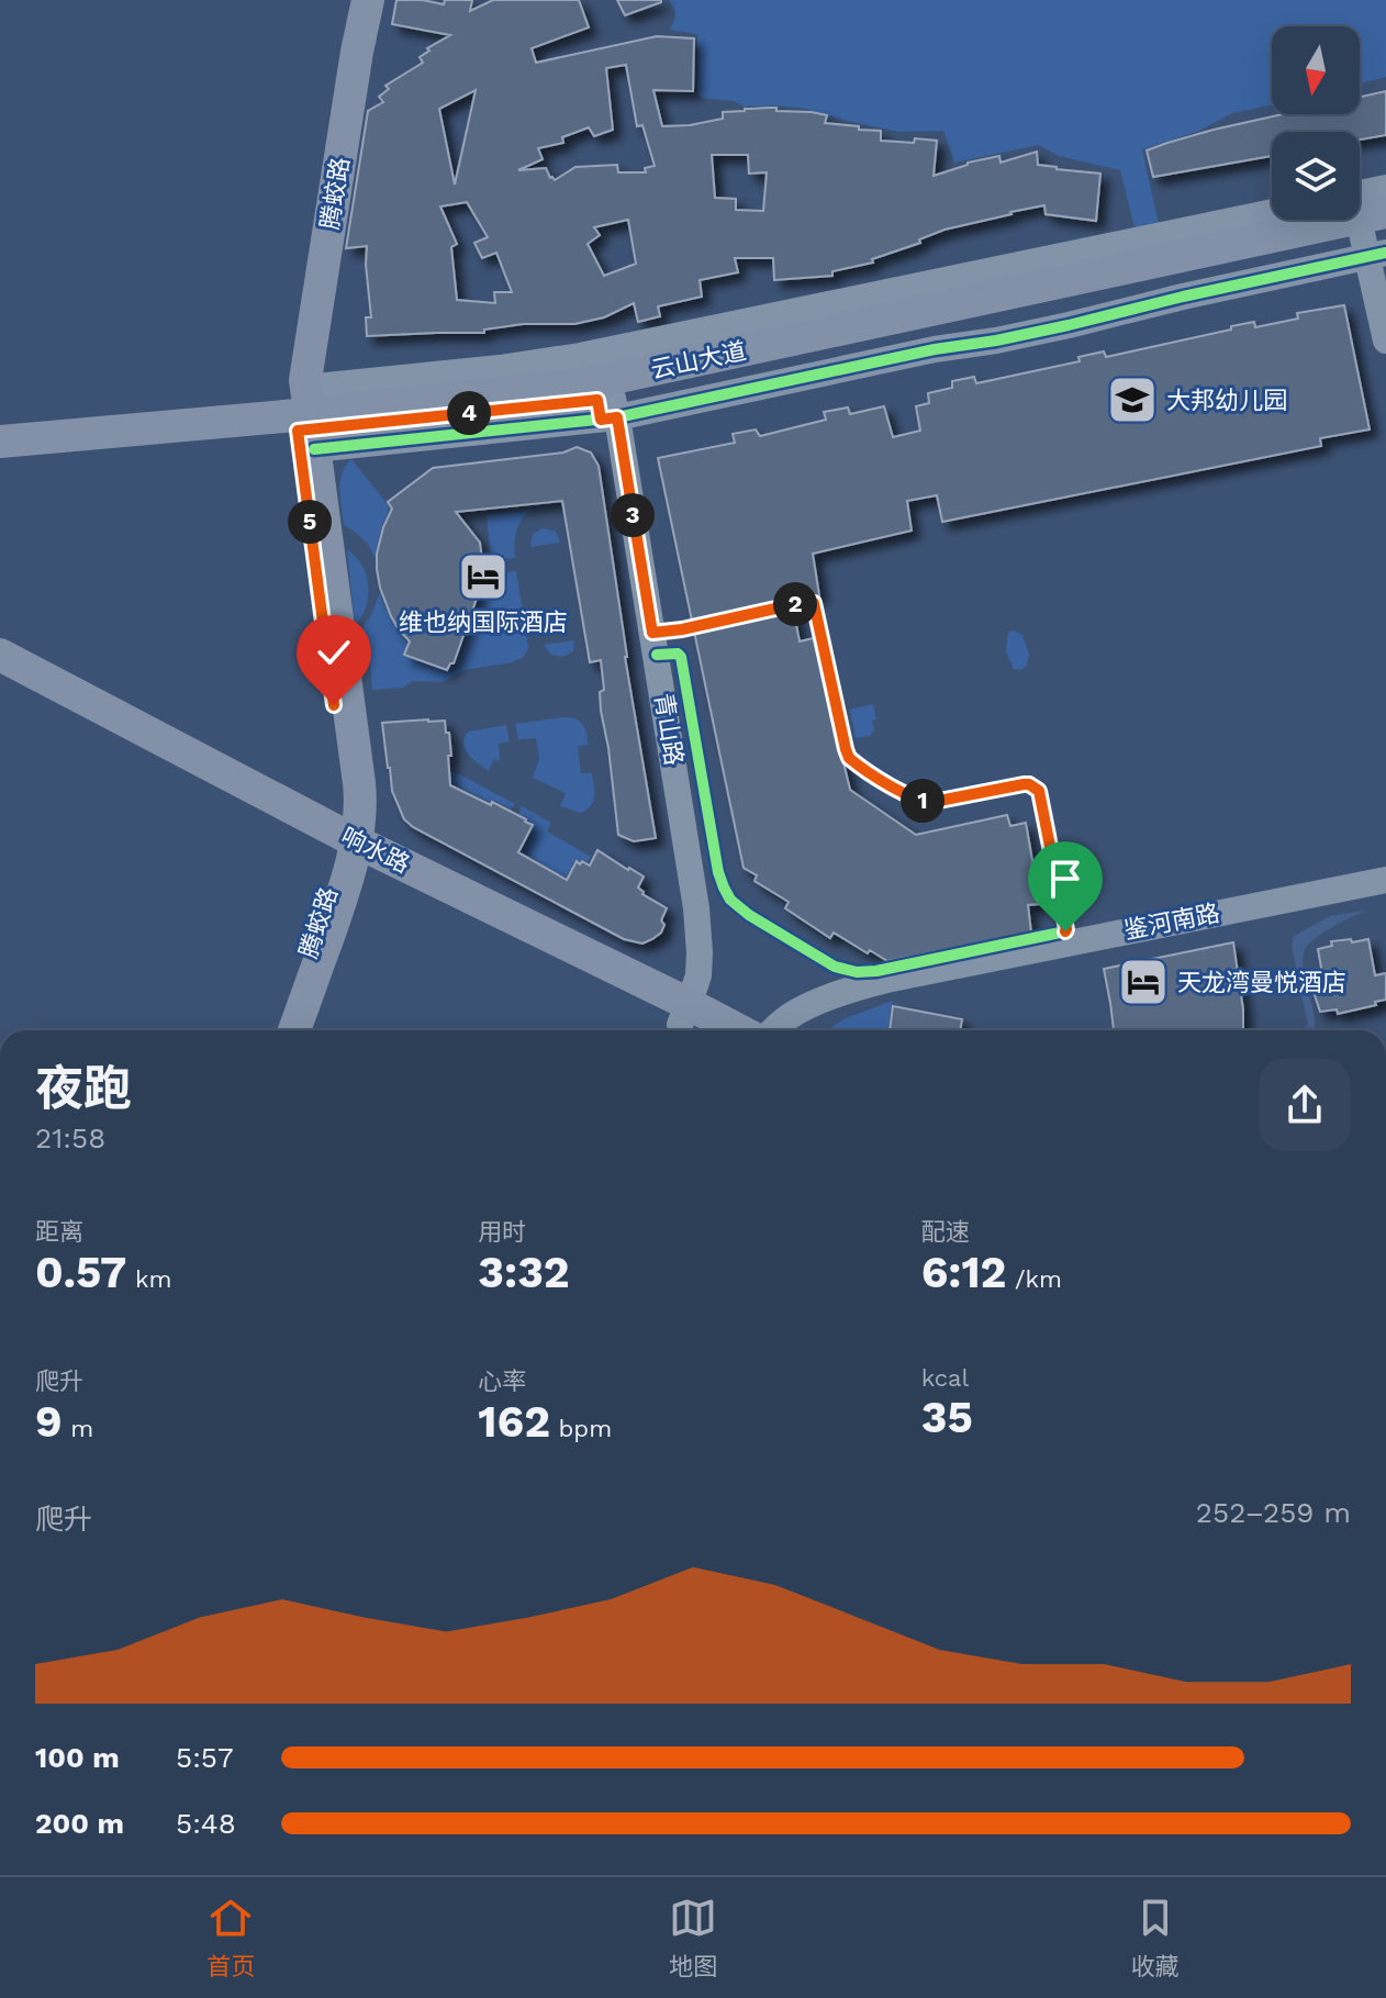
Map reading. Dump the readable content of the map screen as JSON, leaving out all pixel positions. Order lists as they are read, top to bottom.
{
  "streets": {
    "main road": ["腾蛟路", "云山大道", "响水路"],
    "street": ["青山路", "鉴河南路"]
  },
  "crossings": [
    ["腾蛟路", "云山大道"],
    ["腾蛟路", "响水路"],
    ["云山大道", "青山路"],
    ["青山路", "响水路"]
  ],
  "places": {
    "school or university": ["大邦幼儿园"],
    "hotel": ["维也纳国际酒店", "天龙湾曼悦酒店"]
  },
  "north": "bottom",
  "page": {
    "pins": [
      "4",
      "3",
      "5",
      "2",
      "1"
    ],
    "heading": ["夜跑", "21:58"],
    "stats": [
      ["距离", "0.57 km"],
      ["用时", "3:32"],
      ["配速", "6:12 /km"],
      ["爬升", "9 m"],
      ["心率", "162 bpm"],
      ["kcal", "35"]
    ],
    "chart": ["爬升", "252–259 m"],
    "list": [
      {
        "name": "100 m",
        "note": "5:57"
      },
      {
        "name": "200 m",
        "note": "5:48"
      }
    ],
    "tabs": ["首页", "地图", "收藏"]
  }
}
